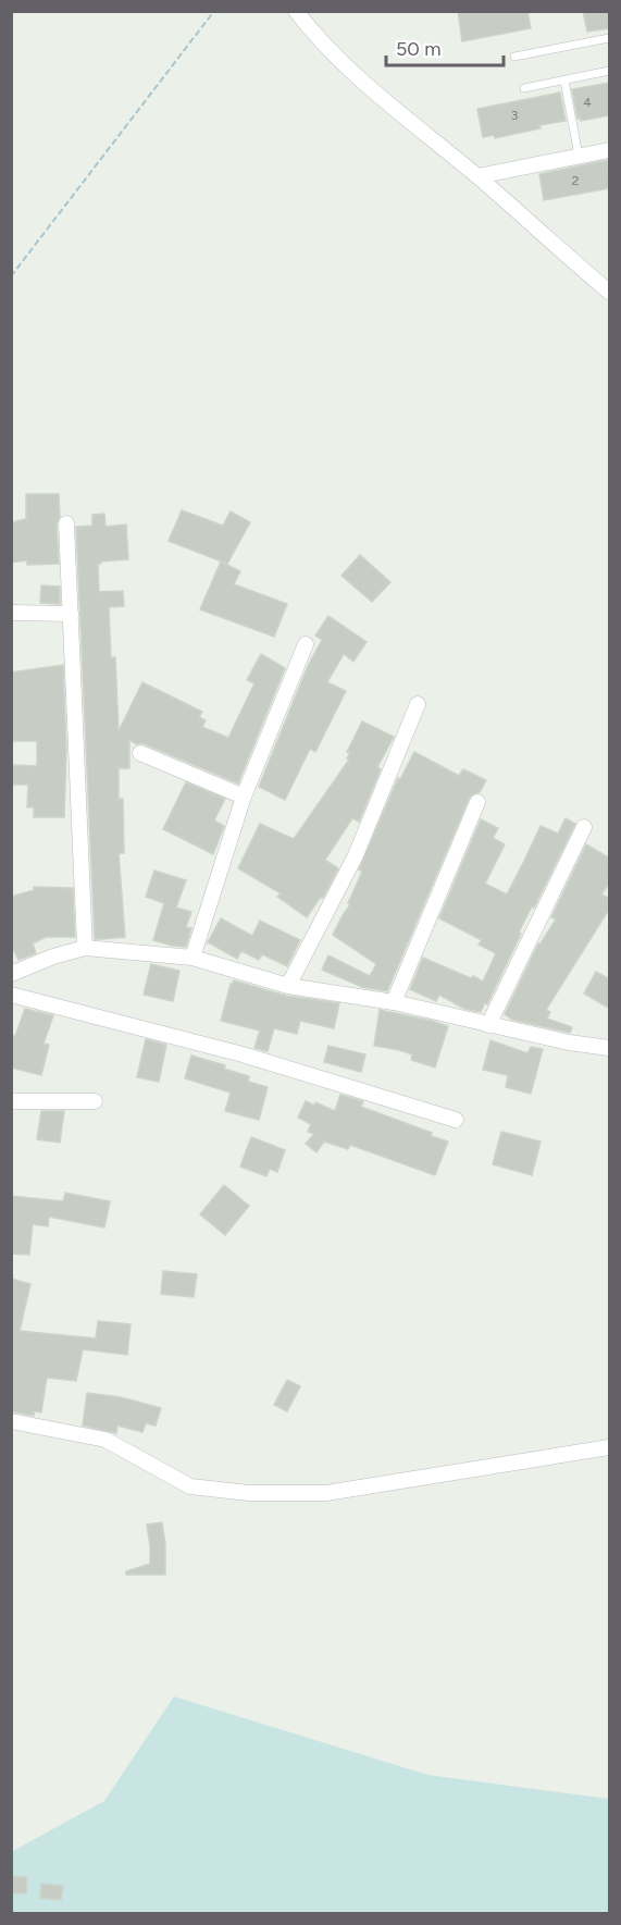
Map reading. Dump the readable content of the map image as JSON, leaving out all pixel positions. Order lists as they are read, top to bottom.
{
  "house_numbers": ["4", "3", "2"],
  "scale_bar": "50 m"
}
